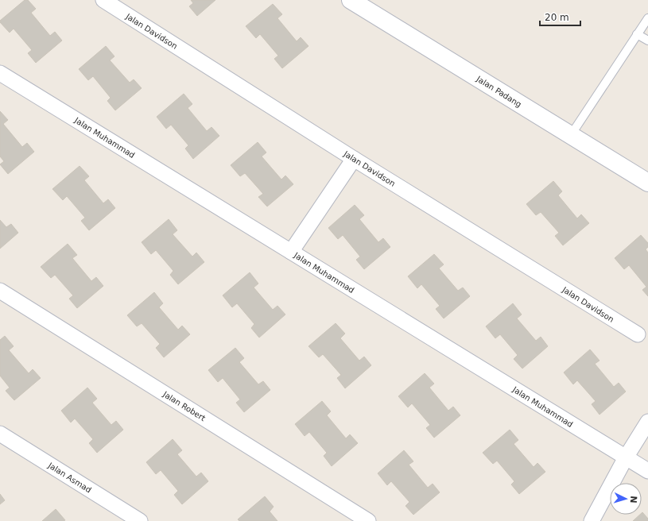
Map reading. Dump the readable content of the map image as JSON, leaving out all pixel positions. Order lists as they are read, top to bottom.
{
  "streets": {
    "street": [
      "Jalan Davidson",
      "Jalan Padang",
      "Jalan Muhammad",
      "Jalan Robert",
      "Jalan Asmad"
    ]
  },
  "scale_bar": "20 m",
  "north": "right"
}
